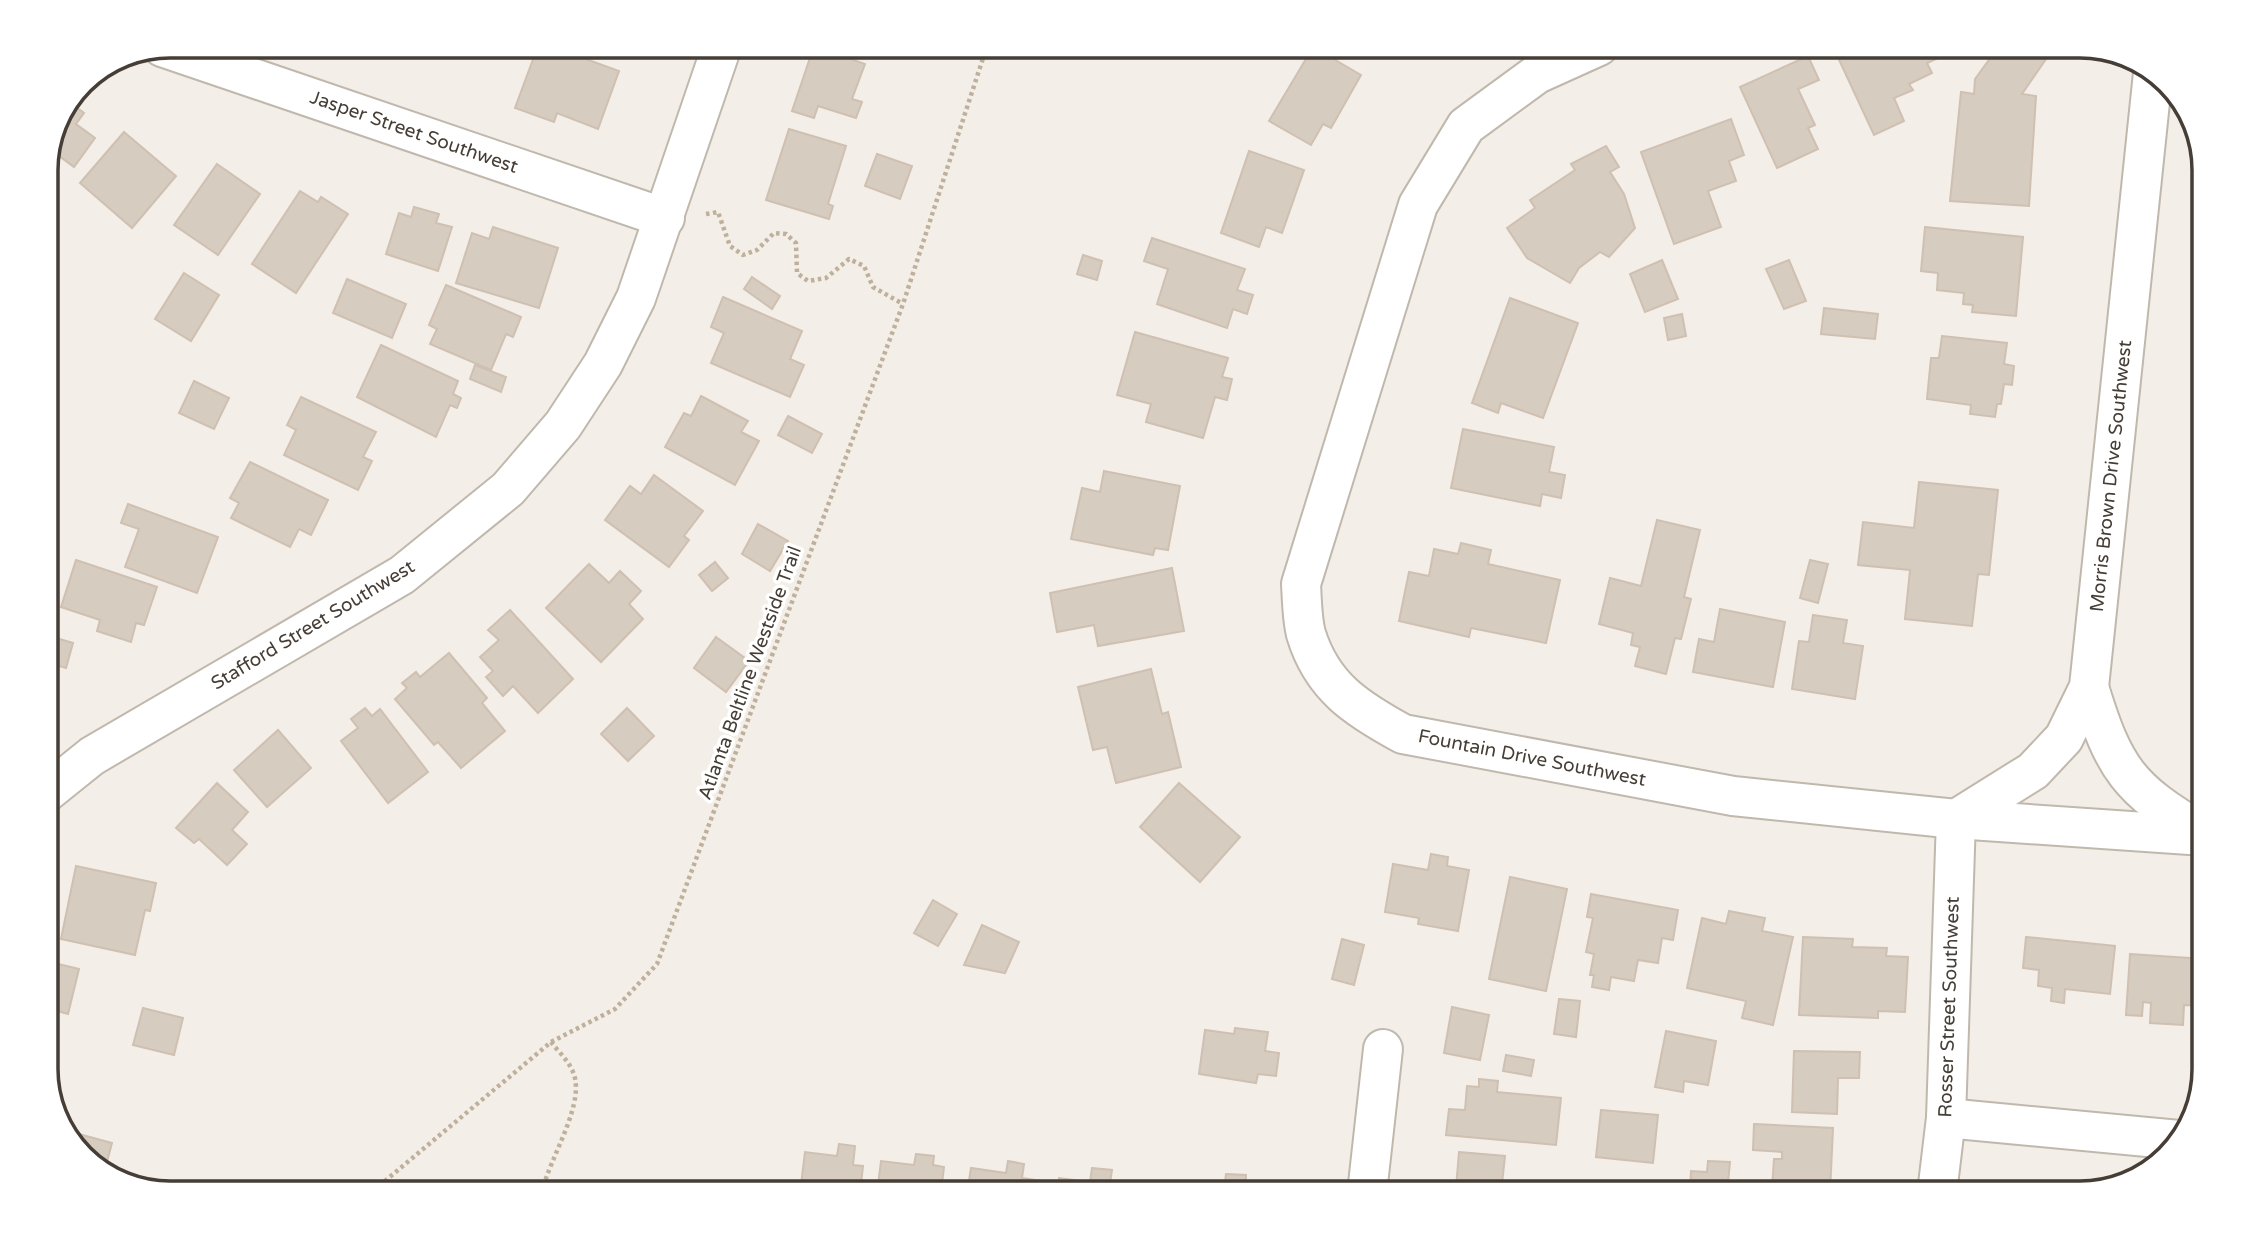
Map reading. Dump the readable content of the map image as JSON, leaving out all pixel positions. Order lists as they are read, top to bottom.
{
  "streets": {
    "street": [
      "Jasper Street Southwest",
      "Morris Brown Drive Southwest",
      "Stafford Street Southwest",
      "Fountain Drive Southwest",
      "Rosser Street Southwest"
    ],
    "path": ["Atlanta Beltline Westside Trail"]
  },
  "crossings": [
    ["Jasper Street Southwest", "Stafford Street Southwest"],
    ["Morris Brown Drive Southwest", "Fountain Drive Southwest"],
    ["Morris Brown Drive Southwest", "Rosser Street Southwest"],
    ["Fountain Drive Southwest", "Rosser Street Southwest"]
  ]
}
